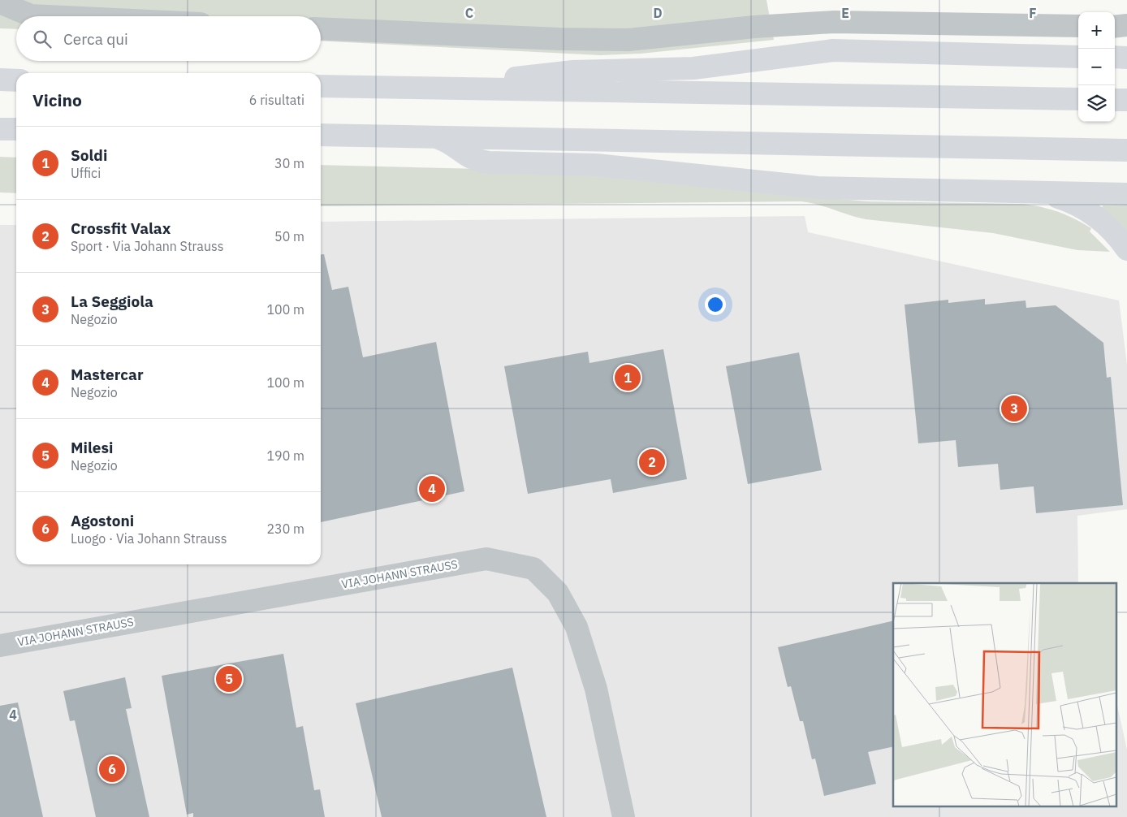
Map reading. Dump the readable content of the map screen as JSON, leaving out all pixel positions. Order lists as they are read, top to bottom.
{
  "streets": {
    "street": ["VIA JOHANN STRAUSS"]
  },
  "page": {
    "map_buttons": ["+", "−"],
    "search": "Cerca qui",
    "heading": ["Vicino", "6 risultati"],
    "list": [
      {
        "mark": "1",
        "name": "Soldi",
        "note": "Uffici",
        "value": "30 m"
      },
      {
        "mark": "2",
        "name": "Crossfit Valax",
        "note": "Sport · Via Johann Strauss",
        "value": "50 m"
      },
      {
        "mark": "3",
        "name": "La Seggiola",
        "note": "Negozio",
        "value": "100 m"
      },
      {
        "mark": "4",
        "name": "Mastercar",
        "note": "Negozio",
        "value": "100 m"
      },
      {
        "mark": "5",
        "name": "Milesi",
        "note": "Negozio",
        "value": "190 m"
      },
      {
        "mark": "6",
        "name": "Agostoni",
        "note": "Luogo · Via Johann Strauss",
        "value": "230 m"
      }
    ],
    "pins": [
      "1",
      "3",
      "2",
      "4",
      "5",
      "6"
    ]
  },
  "grid": {
    "columns": [
      "C",
      "D",
      "E",
      "F"
    ],
    "rows": ["4"]
  }
}
